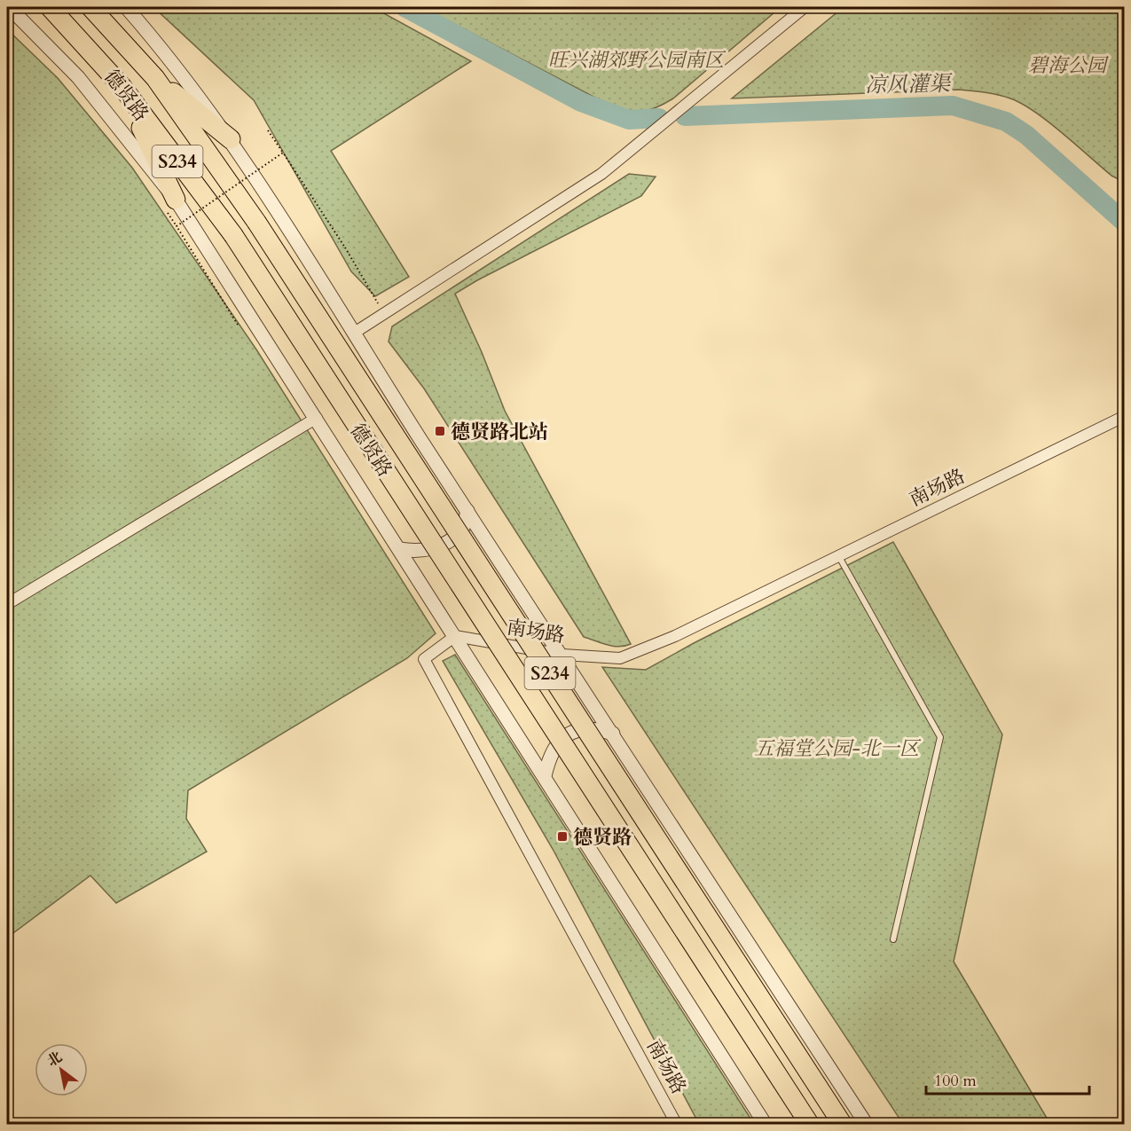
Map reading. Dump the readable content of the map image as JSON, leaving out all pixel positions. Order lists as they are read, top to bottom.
{
  "streets": {
    "highway": ["德贤路", "S234"],
    "street": ["南场路"]
  },
  "crossings": [
    ["德贤路", "南场路"]
  ],
  "water": ["凉风灌渠"],
  "parks": ["旺兴湖郊野公园南区", "碧海公园", "五福堂公园-北一区"],
  "places": {
    "transit": ["德贤路北站", "德贤路"]
  },
  "scale_bar": "100 m",
  "north": "top left"
}
